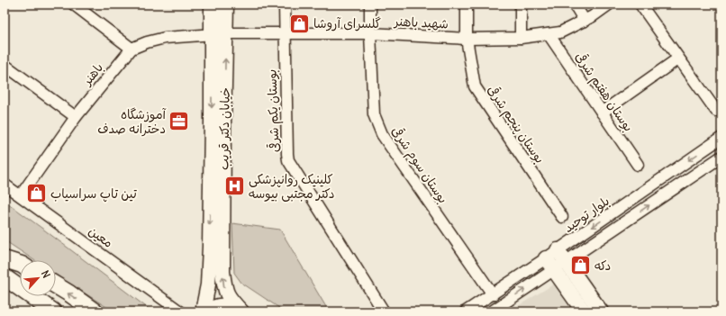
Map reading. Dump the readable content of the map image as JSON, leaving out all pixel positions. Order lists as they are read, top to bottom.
{
  "streets": {
    "main road": ["خیابان دکتر قریب"],
    "street": [
      "شهید باهنر",
      "باهنر",
      "بوستان هفتم شرقی",
      "بوستان یکم شرقی",
      "بوستان پنجم شرقی",
      "بوستان سوم شرقی",
      "بلوار توحید",
      "معین"
    ]
  },
  "crossings": [
    ["شهید باهنر", "باهنر"],
    ["شهید باهنر", "بوستان هفتم شرقی"],
    ["شهید باهنر", "بوستان یکم شرقی"],
    ["شهید باهنر", "بوستان پنجم شرقی"],
    ["شهید باهنر", "خیابان دکتر قریب"],
    ["شهید باهنر", "بوستان سوم شرقی"],
    ["باهنر", "خیابان دکتر قریب"],
    ["باهنر", "معین"],
    ["بوستان سوم شرقی", "بلوار توحید"]
  ],
  "places": {
    "shop": ["گلسرای آروشا", "تین تاپ سراسیاب", "دکه"],
    "office": ["آموزشگاه دخترانه صدف"],
    "hospital": ["کلینیک روانپزشکی دکتر مجتبی بیوسه"]
  },
  "north": "top right"
}
